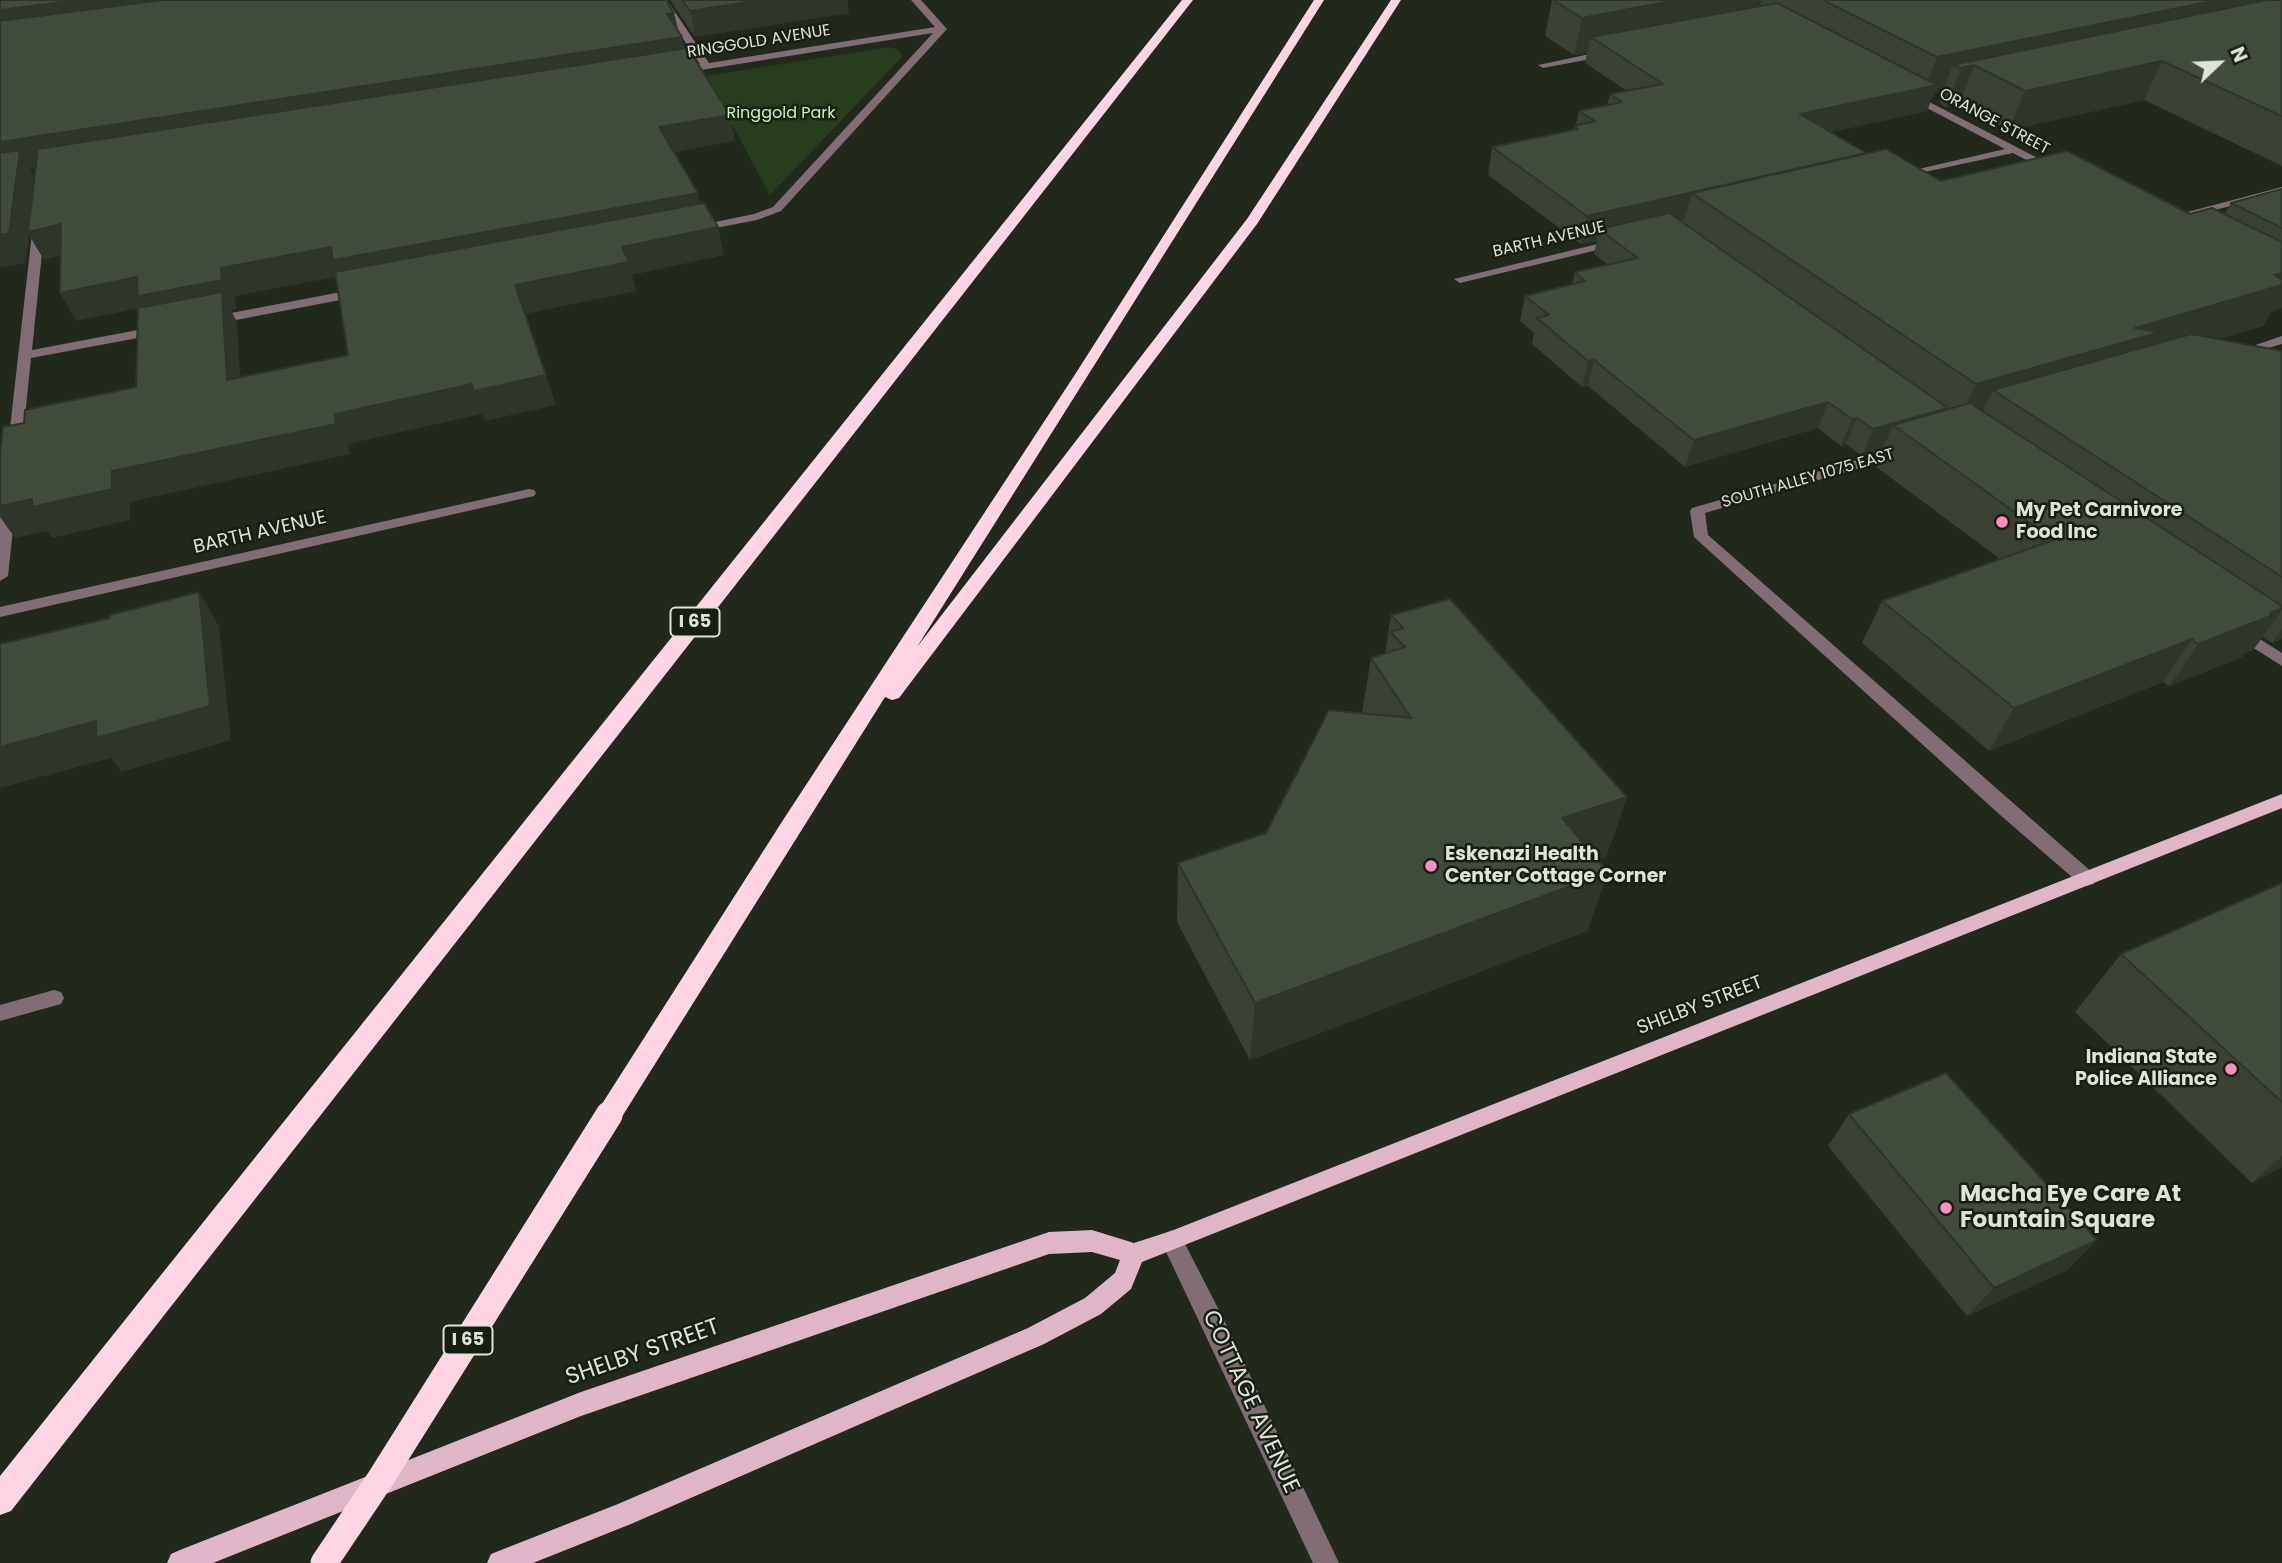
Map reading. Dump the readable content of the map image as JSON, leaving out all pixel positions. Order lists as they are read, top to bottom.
{
  "streets": {
    "highway": ["I 65"],
    "main road": ["SHELBY STREET"],
    "street": [
      "RINGGOLD AVENUE",
      "ORANGE STREET",
      "BARTH AVENUE",
      "SOUTH ALLEY 1075 EAST",
      "COTTAGE AVENUE"
    ]
  },
  "crossings": [
    ["SOUTH ALLEY 1075 EAST", "SHELBY STREET"],
    ["SHELBY STREET", "COTTAGE AVENUE"]
  ],
  "parks": ["Ringgold Park"],
  "places": [
    "My Pet Carnivore Food Inc",
    "Eskenazi Health Center Cottage Corner",
    "Indiana State Police Alliance",
    "Macha Eye Care At Fountain Square"
  ],
  "north": "top right"
}
